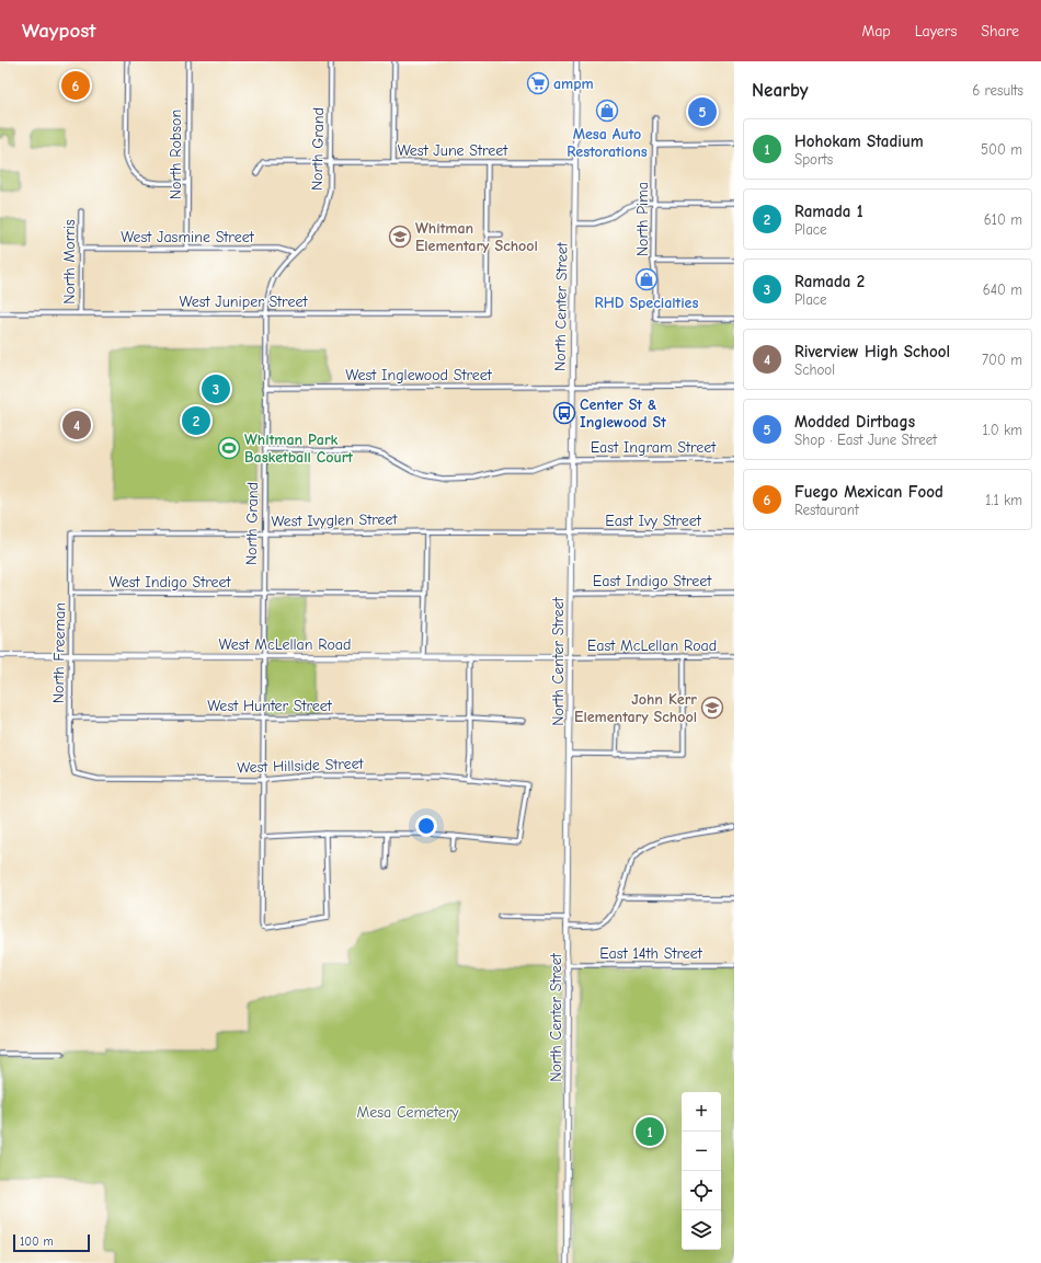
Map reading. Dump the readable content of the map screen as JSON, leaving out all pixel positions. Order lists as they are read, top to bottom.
{
  "streets": {
    "street": [
      "North Grand",
      "West June Street",
      "North Robson",
      "North Pima",
      "West Jasmine Street",
      "North Morris",
      "West Juniper Street",
      "North Center Street",
      "West Inglewood Street",
      "East Ingram Street",
      "West Ivyglen Street",
      "East Ivy Street",
      "East Indigo Street",
      "West Indigo Street",
      "West McLellan Road",
      "East McLellan Road",
      "North Freeman",
      "West Hunter Street",
      "West Hillside Street",
      "East 14th Street"
    ]
  },
  "crossings": [
    ["North Grand", "West June Street"],
    ["North Grand", "West Jasmine Street"],
    ["North Grand", "West Juniper Street"],
    ["North Grand", "West Inglewood Street"],
    ["North Grand", "East Ingram Street"],
    ["North Grand", "West Ivyglen Street"],
    ["North Grand", "West Indigo Street"],
    ["North Grand", "West McLellan Road"],
    ["North Grand", "West Hunter Street"],
    ["North Grand", "West Hillside Street"],
    ["West June Street", "North Center Street"],
    ["North Robson", "West Jasmine Street"],
    ["West Jasmine Street", "North Morris"],
    ["North Morris", "West Juniper Street"],
    ["North Center Street", "West Inglewood Street"],
    ["North Center Street", "East Ingram Street"],
    ["North Center Street", "West Ivyglen Street"],
    ["North Center Street", "East Ivy Street"],
    ["North Center Street", "East Indigo Street"],
    ["North Center Street", "West McLellan Road"],
    ["North Center Street", "East McLellan Road"],
    ["North Center Street", "East 14th Street"],
    ["West Ivyglen Street", "East Ivy Street"],
    ["West Ivyglen Street", "North Freeman"],
    ["West Indigo Street", "North Freeman"],
    ["West McLellan Road", "East McLellan Road"],
    ["West McLellan Road", "North Freeman"],
    ["North Freeman", "West Hunter Street"],
    ["North Freeman", "West Hillside Street"]
  ],
  "parks": ["Mesa Cemetery"],
  "places": {
    "supermarket": ["ampm"],
    "shop": ["Mesa Auto Restorations", "RHD Specialties"],
    "school or university": ["Whitman Elementary School", "John Kerr Elementary School"],
    "bus stop": ["Center St & Inglewood St"],
    "sports": ["Whitman Park Basketball Court"]
  },
  "scale_bar": "100 m",
  "page": {
    "header": "Waypost",
    "nav": ["Map", "Layers", "Share"],
    "heading": ["Nearby", "6 results"],
    "pins": [
      "6",
      "5",
      "3",
      "2",
      "4",
      "1"
    ],
    "list": [
      {
        "mark": "1",
        "name": "Hohokam Stadium",
        "note": "Sports",
        "value": "500 m"
      },
      {
        "mark": "2",
        "name": "Ramada 1",
        "note": "Place",
        "value": "610 m"
      },
      {
        "mark": "3",
        "name": "Ramada 2",
        "note": "Place",
        "value": "640 m"
      },
      {
        "mark": "4",
        "name": "Riverview High School",
        "note": "School",
        "value": "700 m"
      },
      {
        "mark": "5",
        "name": "Modded Dirtbags",
        "note": "Shop · East June Street",
        "value": "1.0 km"
      },
      {
        "mark": "6",
        "name": "Fuego Mexican Food",
        "note": "Restaurant",
        "value": "1.1 km"
      }
    ],
    "map_buttons": ["+", "−"],
    "scale": "100 m"
  }
}
